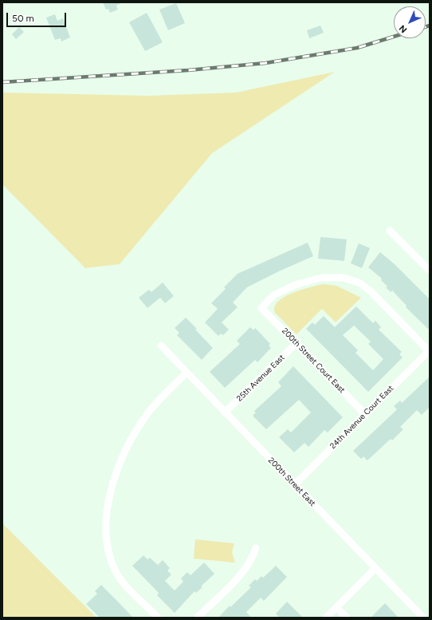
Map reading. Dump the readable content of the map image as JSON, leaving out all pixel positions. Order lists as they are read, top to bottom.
{
  "streets": {
    "street": [
      "200th Street Court East",
      "25th Avenue East",
      "24th Avenue Court East",
      "200th Street East"
    ]
  },
  "crossings": [
    ["200th Street Court East", "25th Avenue East"],
    ["200th Street Court East", "24th Avenue Court East"],
    ["25th Avenue East", "200th Street East"],
    ["24th Avenue Court East", "200th Street East"]
  ],
  "scale_bar": "50 m",
  "north": "bottom left"
}
